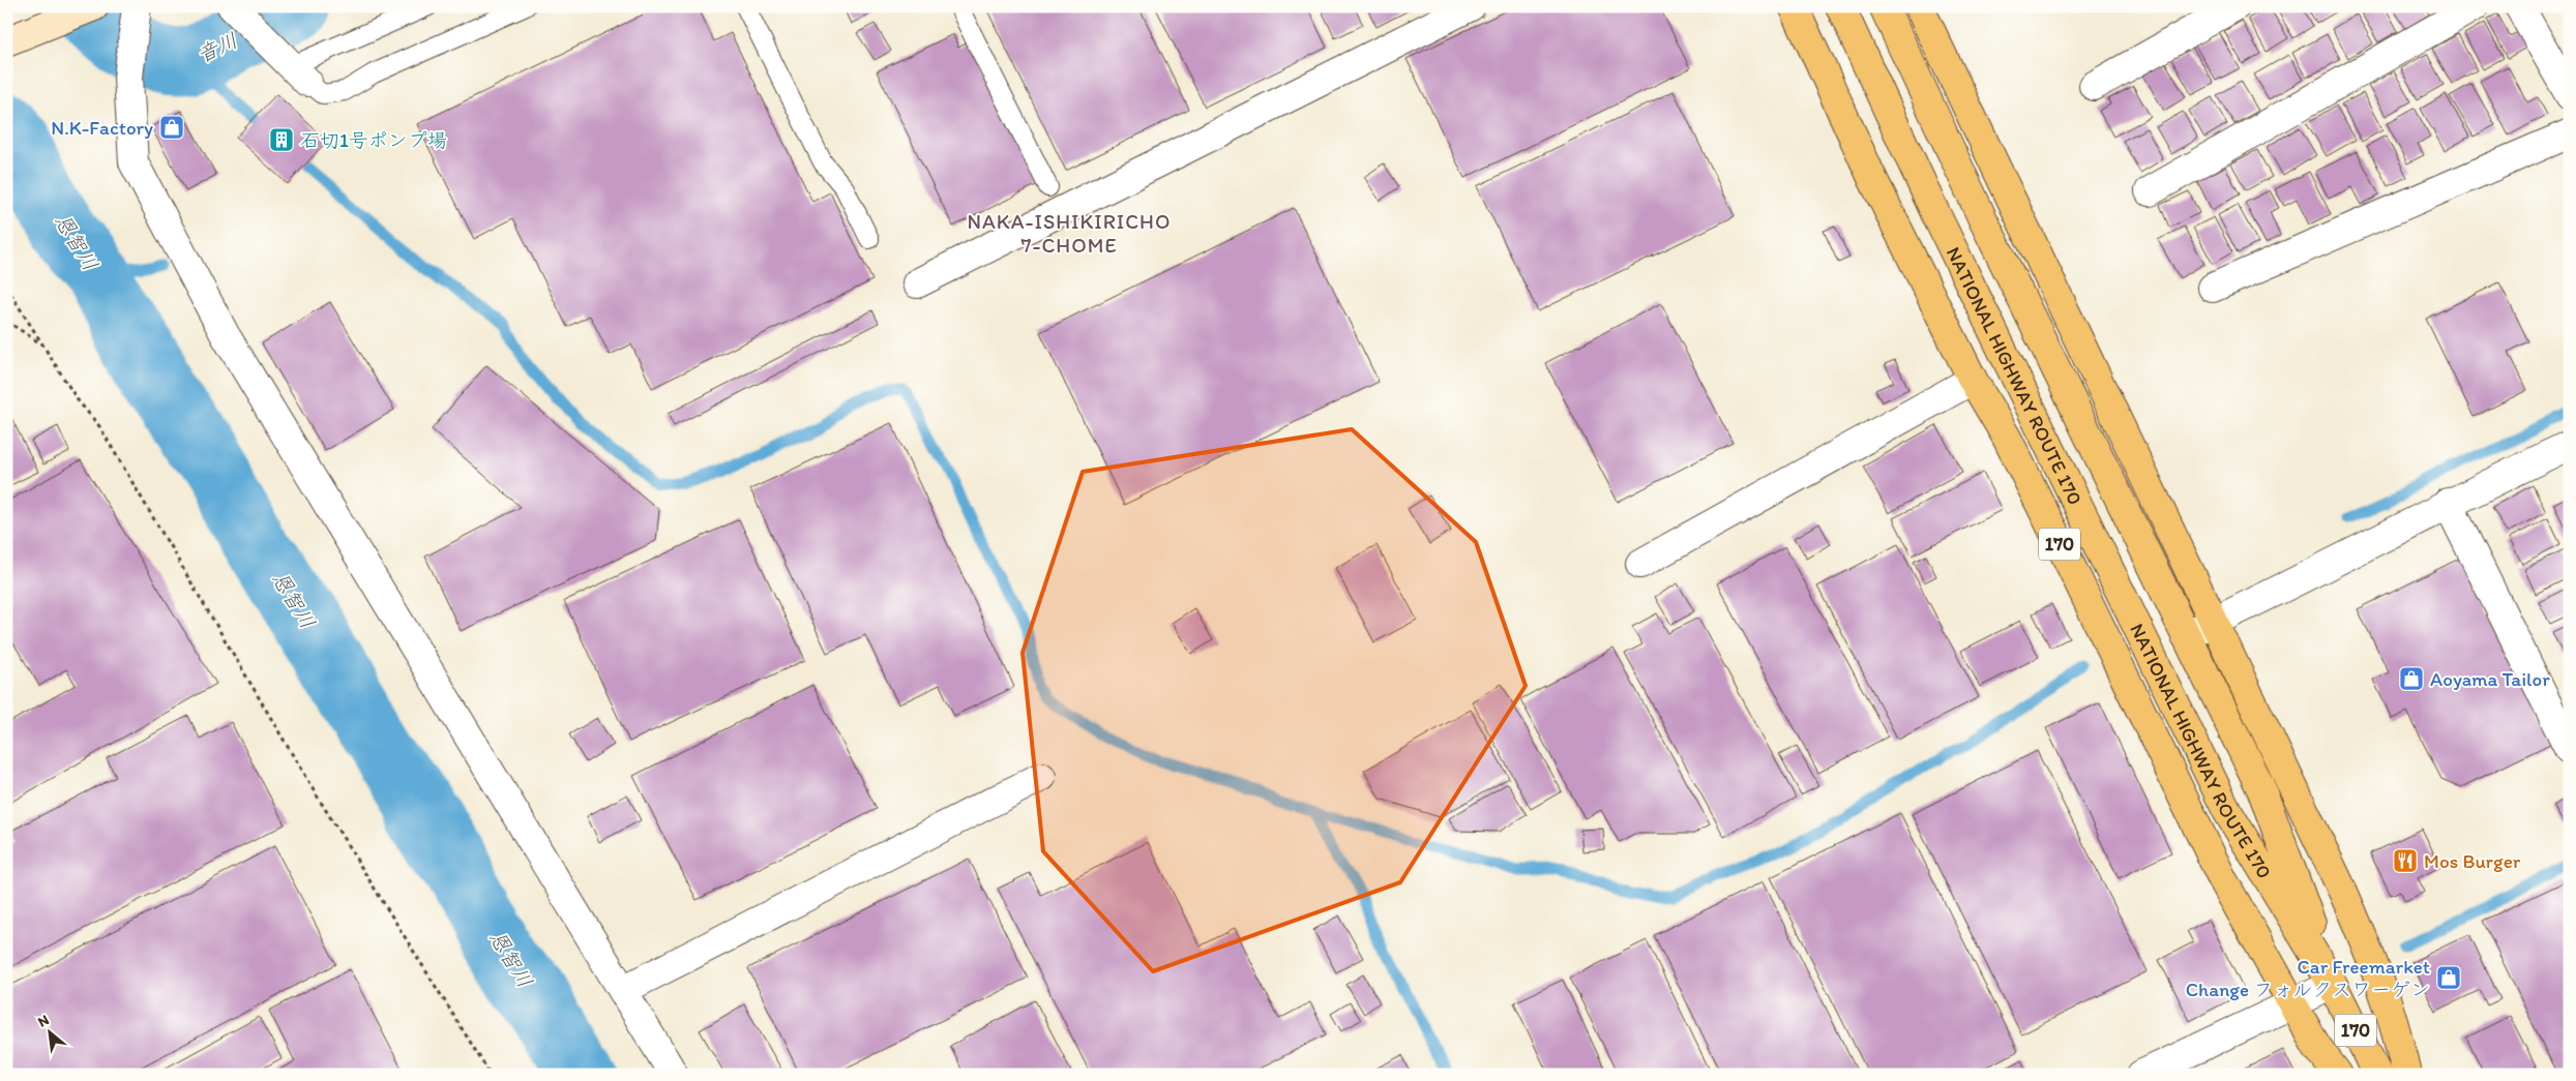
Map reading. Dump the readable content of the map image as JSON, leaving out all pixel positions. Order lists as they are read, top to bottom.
{
  "streets": {
    "highway": ["NATIONAL HIGHWAY ROUTE 170", "170"]
  },
  "districts": ["NAKA-ISHIKIRICHO 7-CHOME"],
  "water": ["音川", "恩智川"],
  "places": {
    "shop": ["N.K-Factory", "Aoyama Tailor", "Car Freemarket Change フォルクスワーゲン"],
    "building": ["石切1号ポンプ場"],
    "restaurant": ["Mos Burger"]
  },
  "north": "top left"
}
